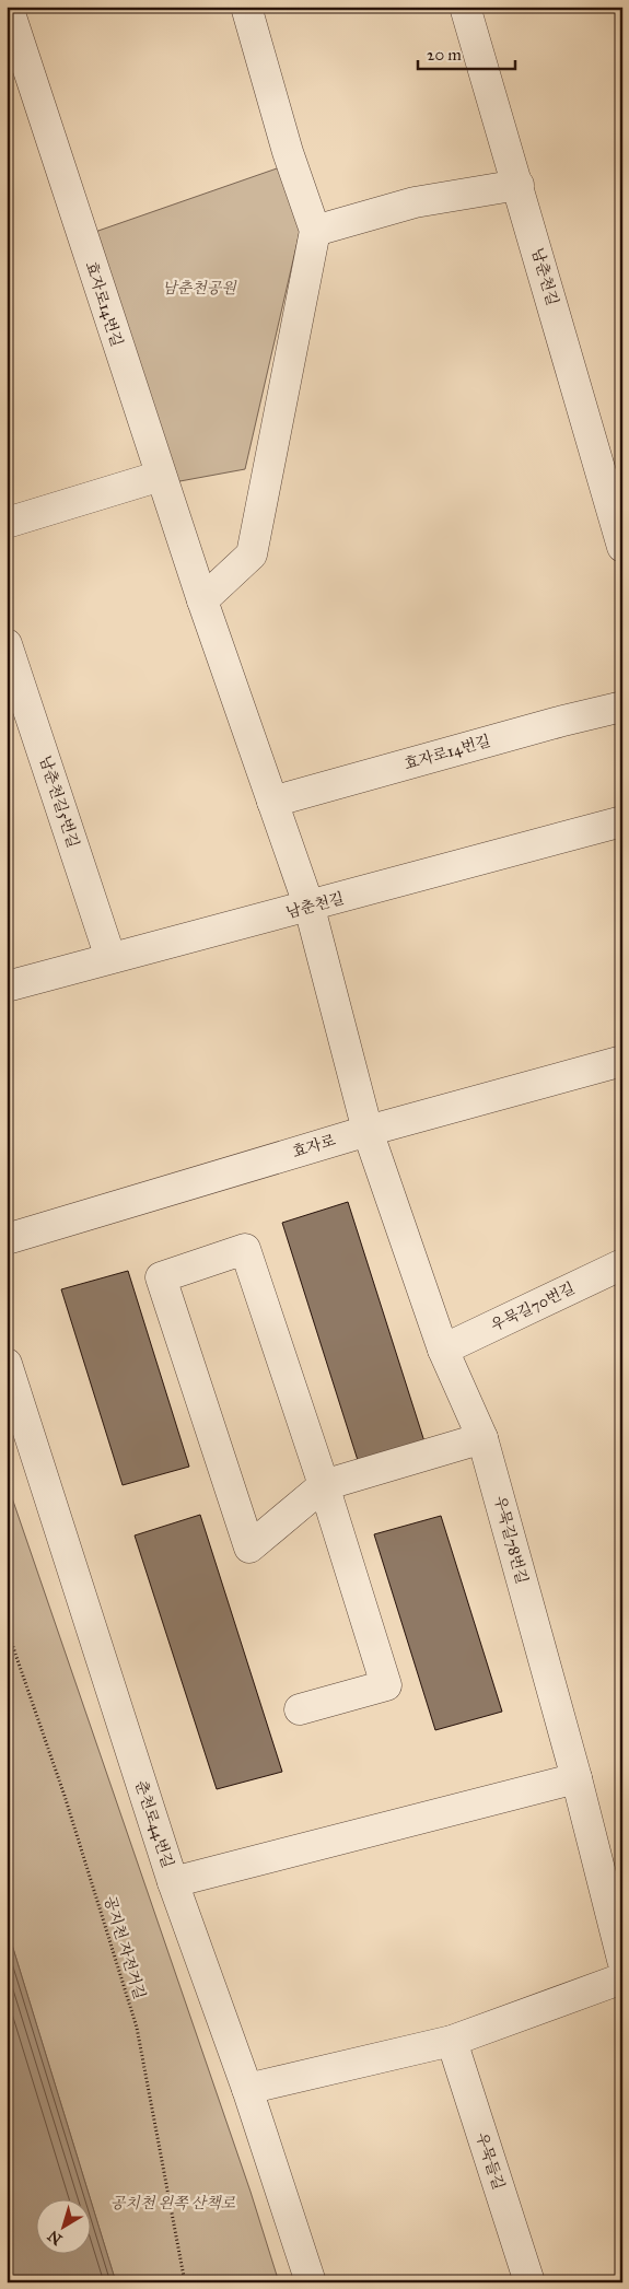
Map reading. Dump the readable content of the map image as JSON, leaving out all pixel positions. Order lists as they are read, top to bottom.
{
  "streets": {
    "street": [
      "남춘천길",
      "효자로14번길",
      "남춘천길5번길",
      "효자로",
      "우묵길70번길",
      "우묵길78번길",
      "춘천로44번길",
      "우묵들길"
    ],
    "path": ["공지천 자전거길"]
  },
  "crossings": [
    ["남춘천길", "효자로14번길"],
    ["남춘천길", "남춘천길5번길"],
    ["효자로14번길", "효자로"],
    ["효자로14번길", "우묵길78번길"],
    ["효자로", "우묵길78번길"],
    ["우묵길70번길", "우묵길78번길"]
  ],
  "parks": ["남춘천공원", "공치천 왼쪽 산책로"],
  "scale_bar": "20 m",
  "north": "bottom left"
}
